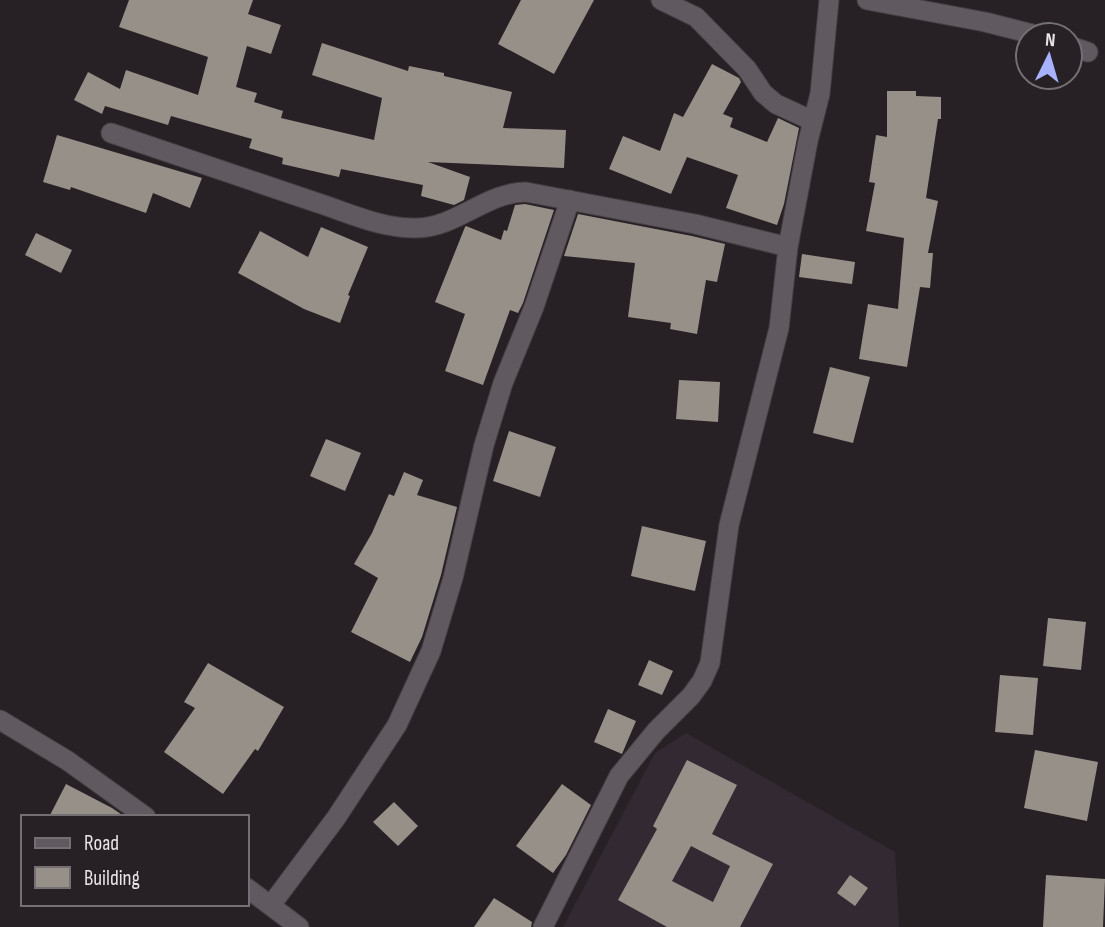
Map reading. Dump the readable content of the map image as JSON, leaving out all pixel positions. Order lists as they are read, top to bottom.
{
  "legend": ["Road", "Building"],
  "north": "top"
}
